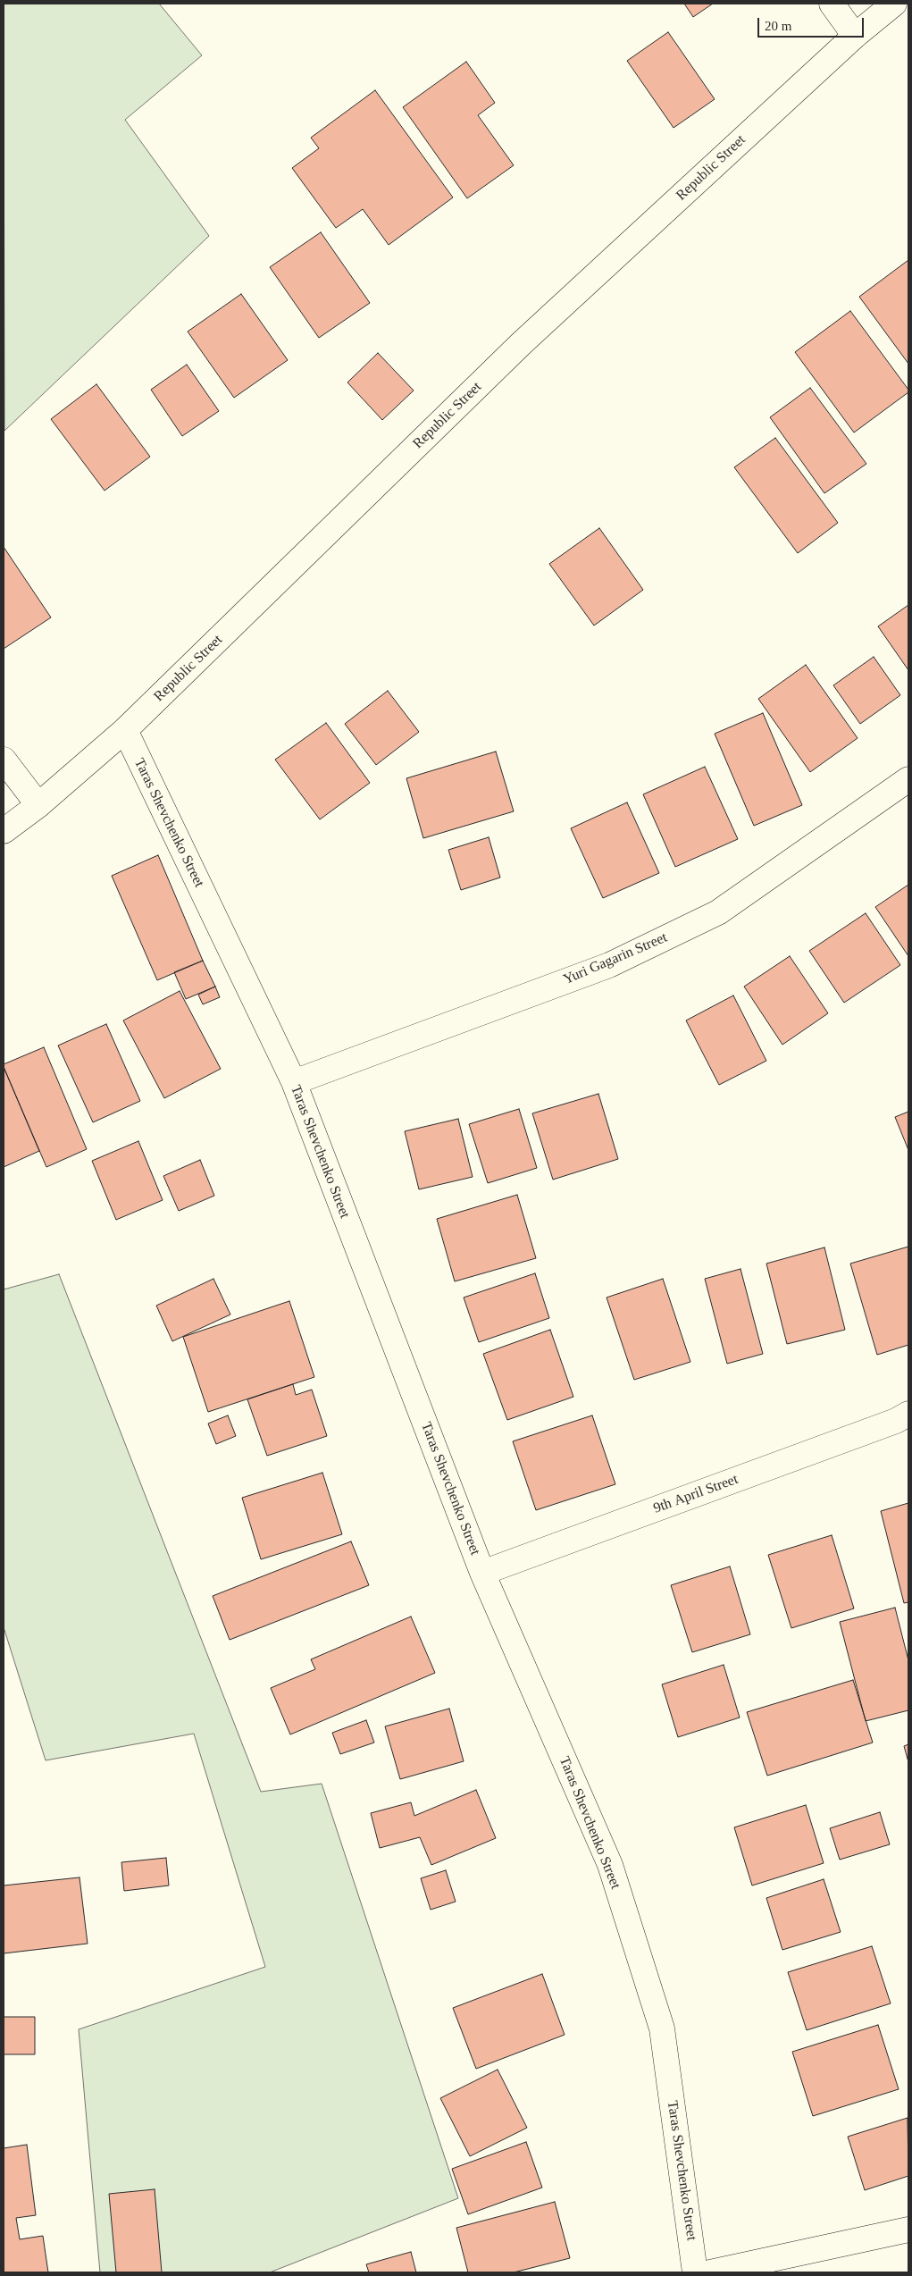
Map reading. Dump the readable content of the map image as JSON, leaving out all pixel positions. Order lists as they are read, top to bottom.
{
  "streets": {
    "street": [
      "Republic Street",
      "Taras Shevchenko Street",
      "Yuri Gagarin Street",
      "9th April Street"
    ]
  },
  "crossings": [
    ["Republic Street", "Taras Shevchenko Street"],
    ["Taras Shevchenko Street", "Yuri Gagarin Street"],
    ["Taras Shevchenko Street", "9th April Street"]
  ],
  "scale_bar": "20 m"
}
